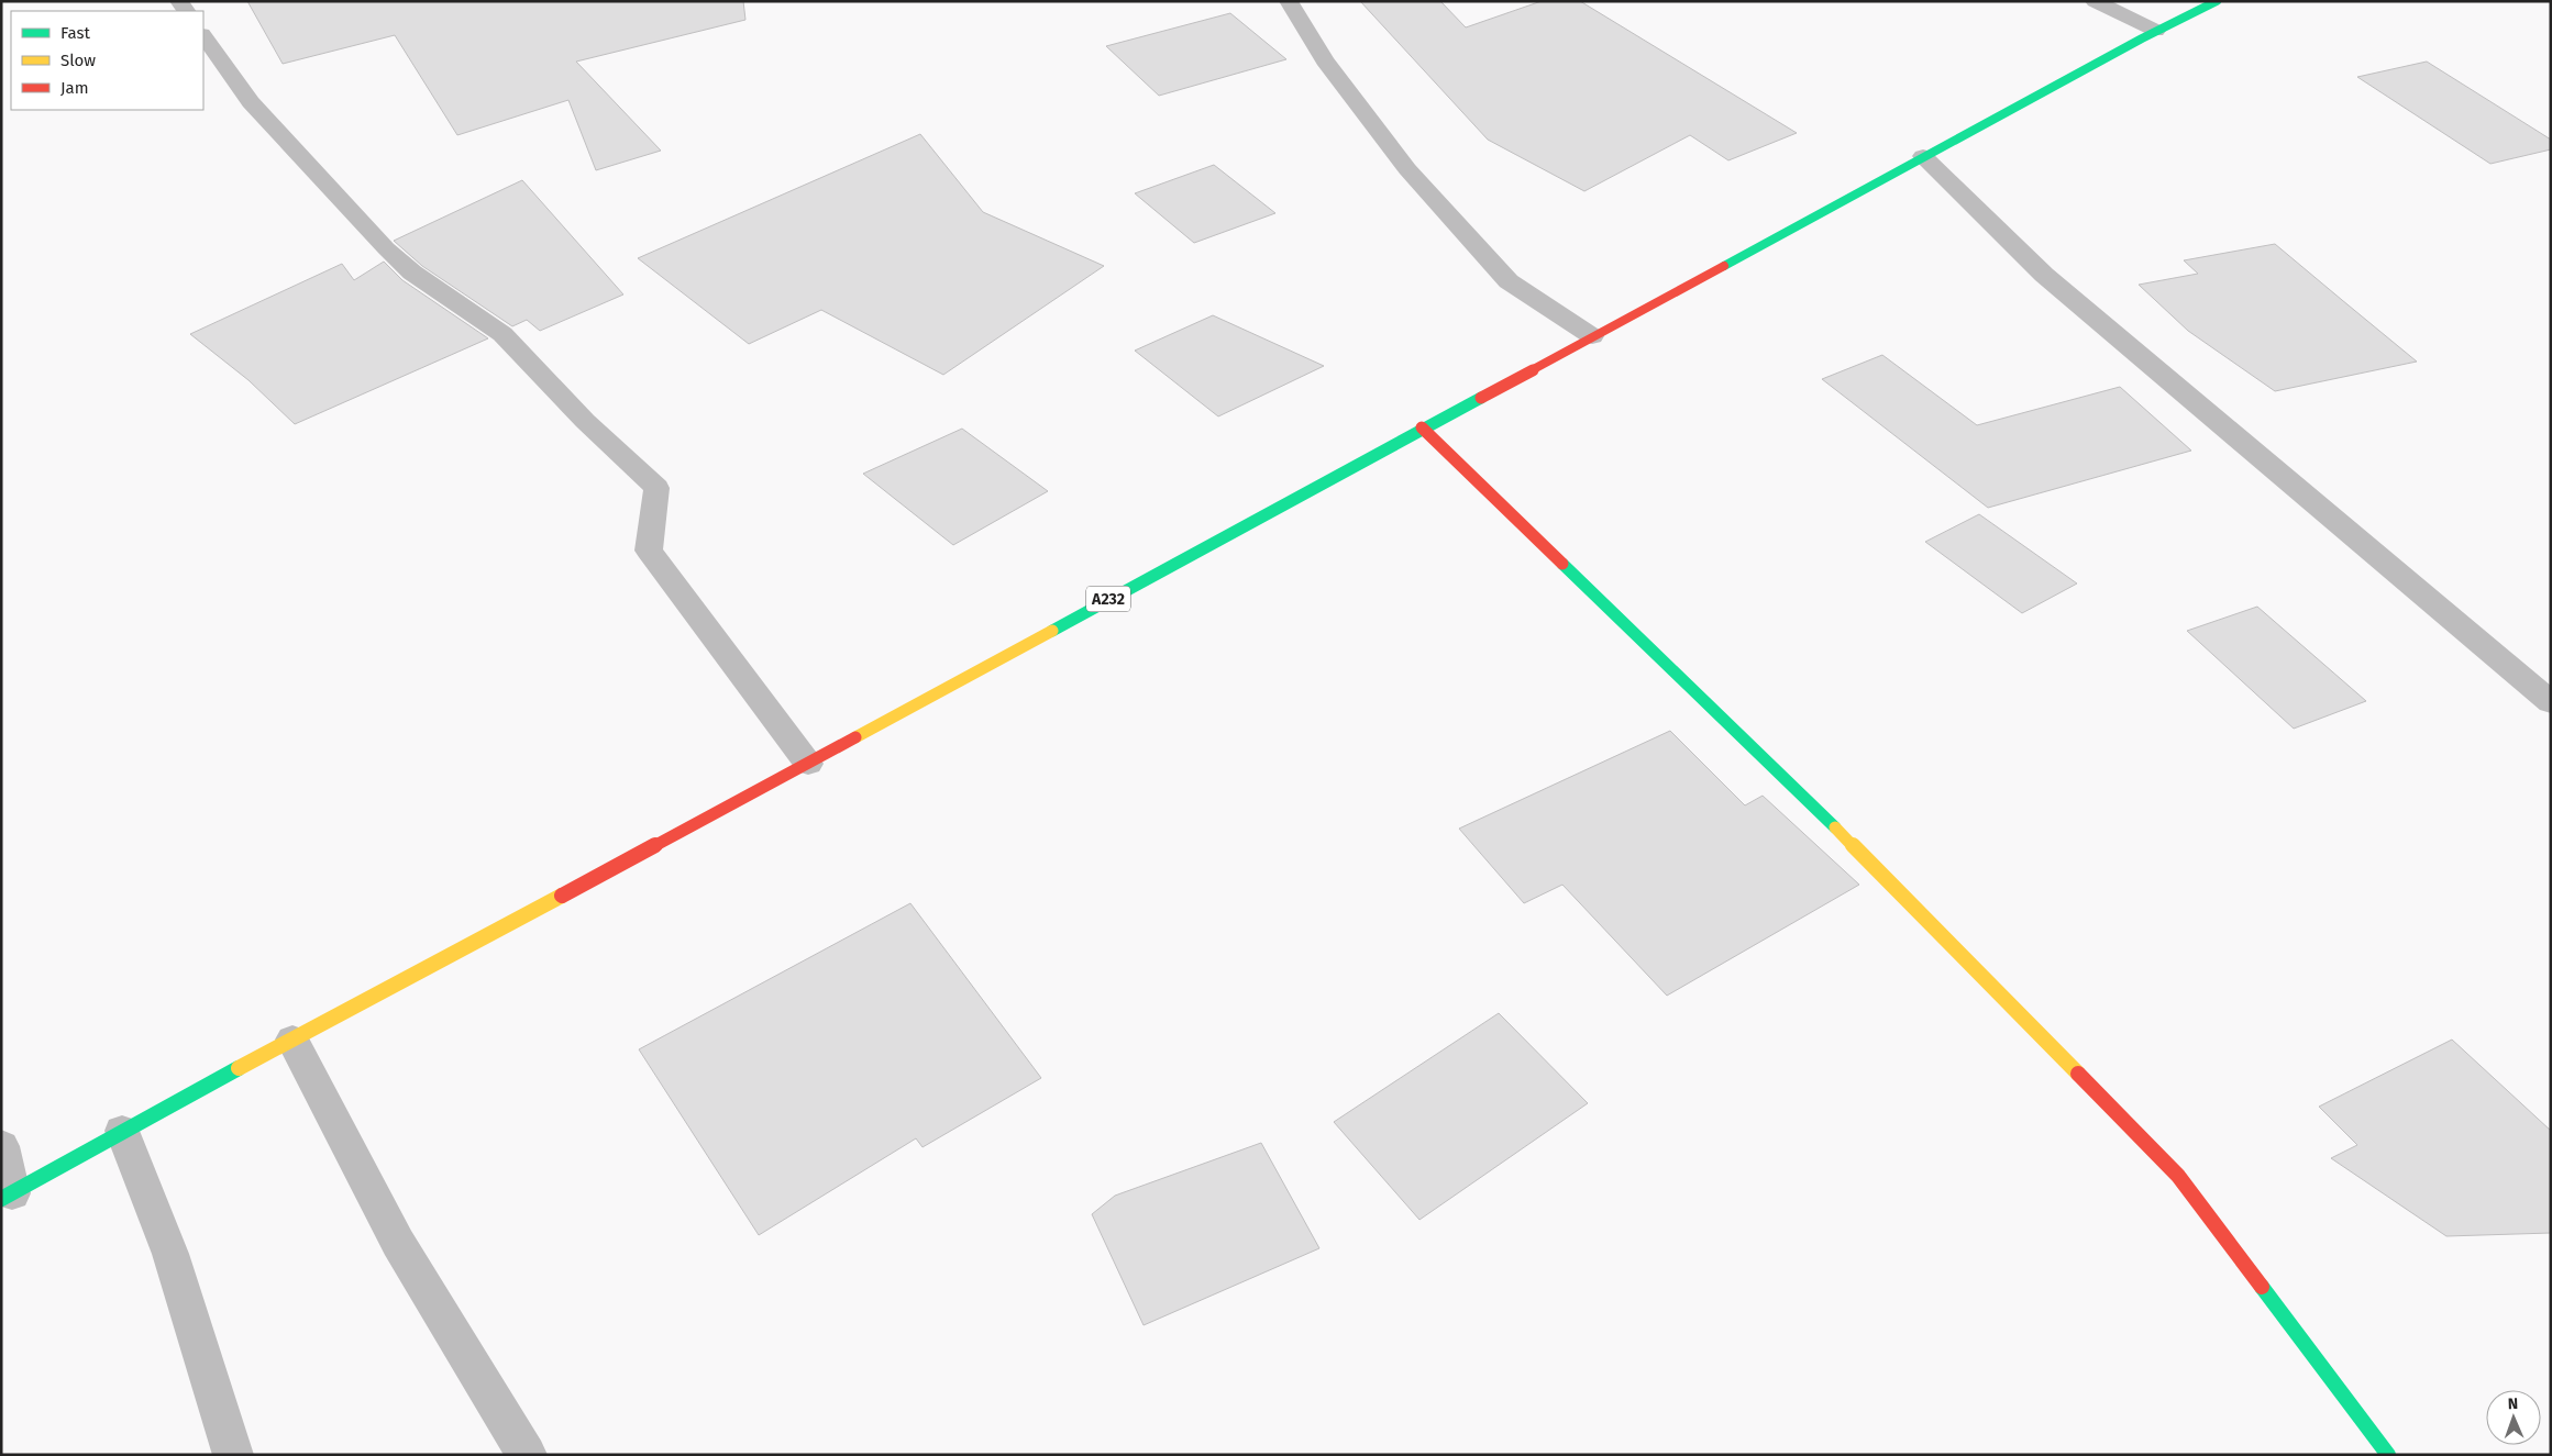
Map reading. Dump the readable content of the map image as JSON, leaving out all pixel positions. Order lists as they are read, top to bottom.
{
  "streets": {
    "main road": ["A232"]
  },
  "legend": ["Fast", "Slow", "Jam"],
  "north": "top"
}
